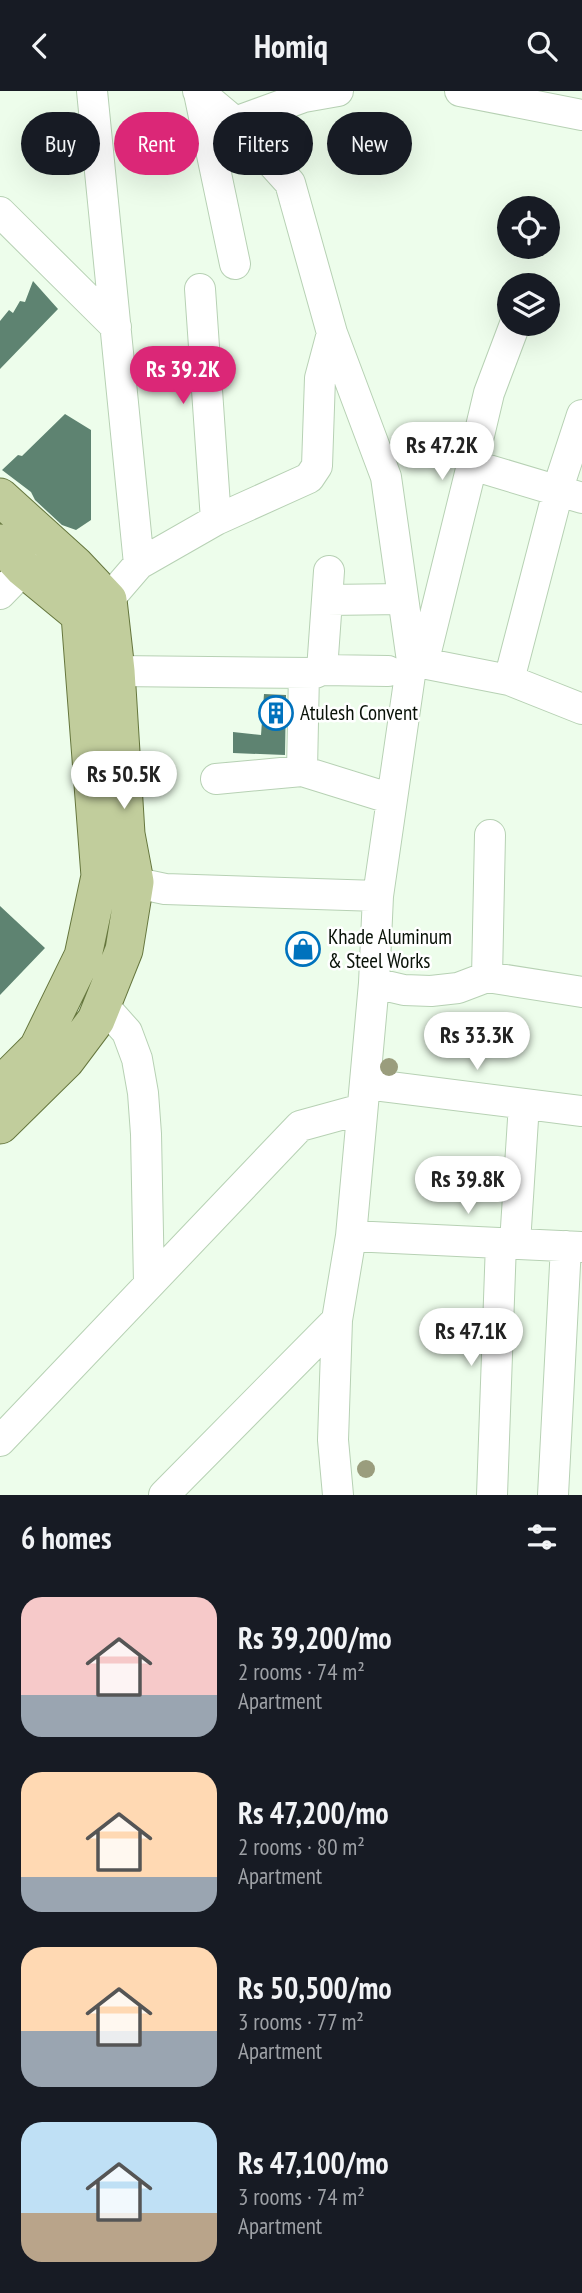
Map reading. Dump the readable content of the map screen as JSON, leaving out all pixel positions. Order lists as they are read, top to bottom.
{
  "places": {
    "building": ["Atulesh Convent"],
    "shop": ["Khade Aluminum & Steel Works"]
  },
  "page": {
    "header": "Homiq",
    "chip": [
      "Buy",
      "Rent",
      "Filters",
      "New"
    ],
    "price": [
      "Rs 39.2K",
      "Rs 47.2K",
      "Rs 50.5K",
      "Rs 33.3K",
      "Rs 39.8K",
      "Rs 47.1K"
    ],
    "heading": "6 homes",
    "list": [
      {
        "name": "Rs 39,200/mo",
        "note": "2 rooms · 74 m² · Apartment"
      },
      {
        "name": "Rs 47,200/mo",
        "note": "2 rooms · 80 m² · Apartment"
      },
      {
        "name": "Rs 50,500/mo",
        "note": "3 rooms · 77 m² · Apartment"
      },
      {
        "name": "Rs 47,100/mo",
        "note": "3 rooms · 74 m² · Apartment"
      }
    ]
  }
}
